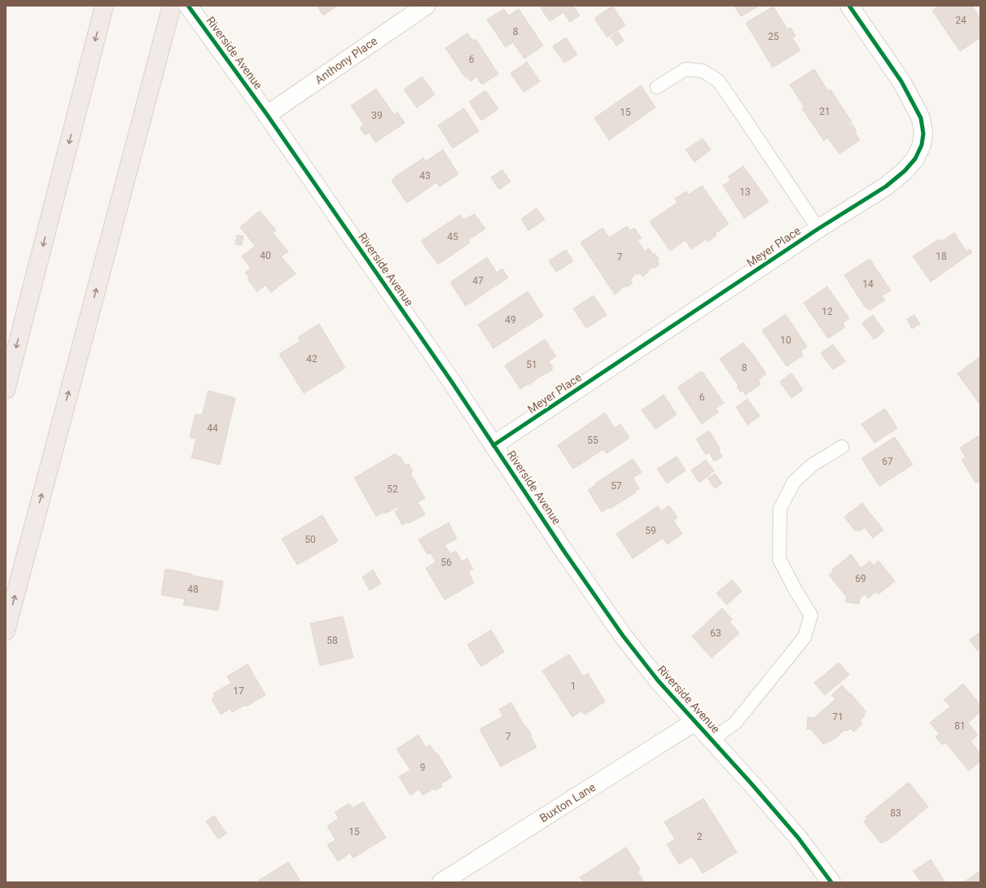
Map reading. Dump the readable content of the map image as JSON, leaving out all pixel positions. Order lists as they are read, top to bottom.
{
  "streets": {
    "street": [
      "Riverside Avenue",
      "Anthony Place",
      "Meyer Place",
      "Buxton Lane"
    ]
  },
  "crossings": [
    ["Riverside Avenue", "Anthony Place"],
    ["Riverside Avenue", "Meyer Place"],
    ["Riverside Avenue", "Buxton Lane"]
  ],
  "house_numbers": [
    "24",
    "8",
    "25",
    "6",
    "21",
    "15",
    "39",
    "43",
    "13",
    "45",
    "40",
    "18",
    "7",
    "47",
    "14",
    "12",
    "49",
    "10",
    "42",
    "51",
    "8",
    "6",
    "44",
    "55",
    "67",
    "57",
    "52",
    "59",
    "50",
    "56",
    "69",
    "48",
    "63",
    "58",
    "1",
    "17",
    "71",
    "81",
    "7",
    "9",
    "83",
    "15",
    "2"
  ]
}
